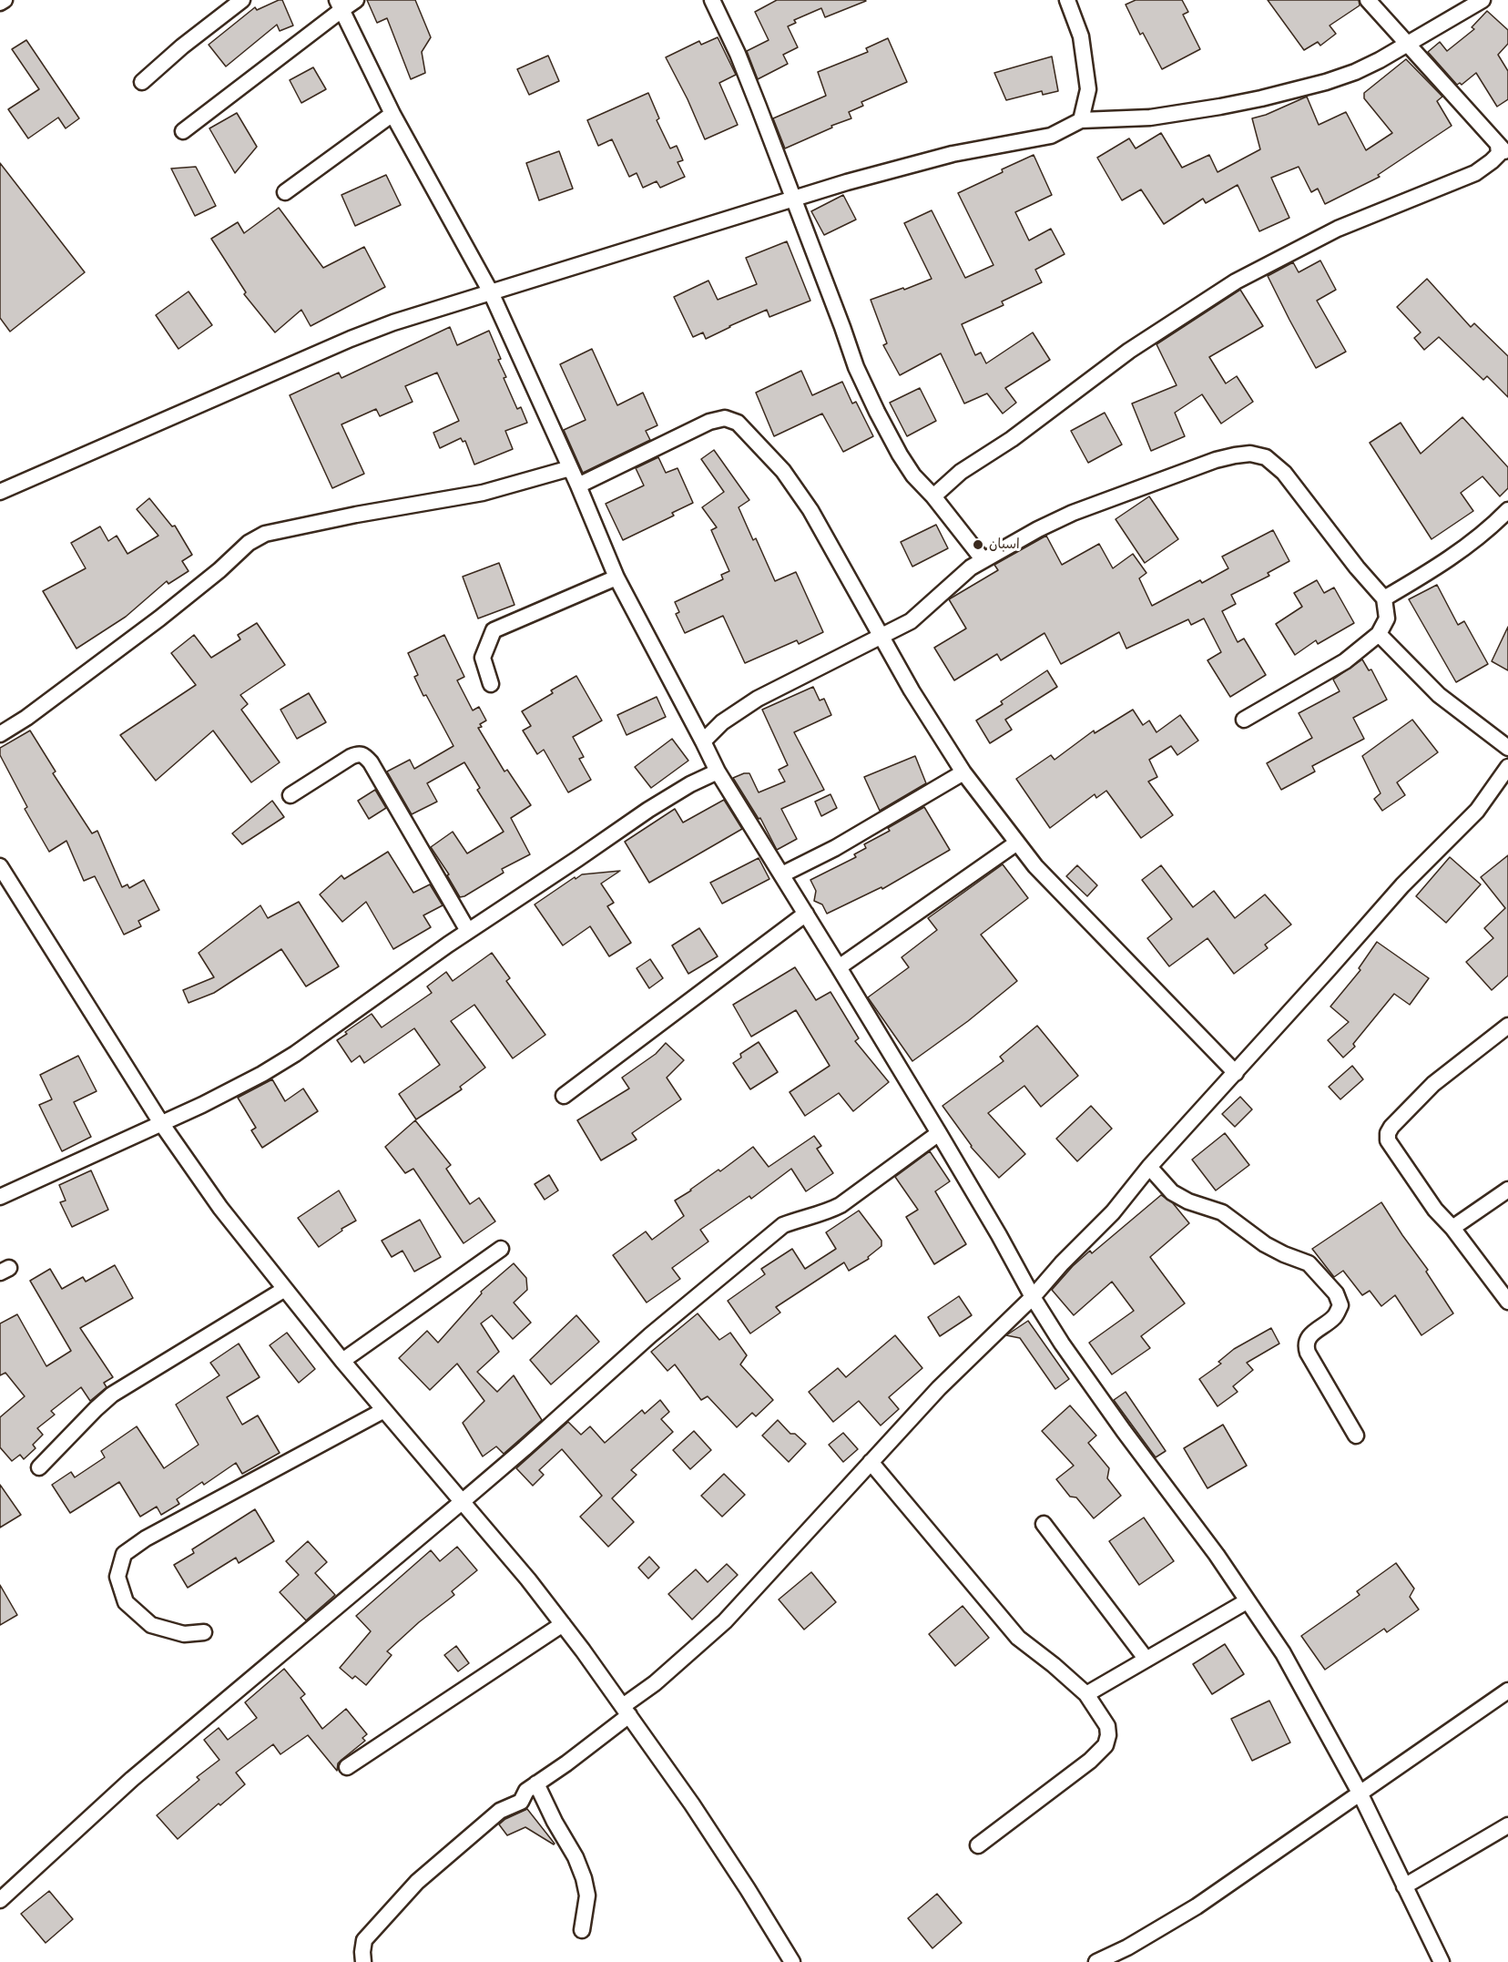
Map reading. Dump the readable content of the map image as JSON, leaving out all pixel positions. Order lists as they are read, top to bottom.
{
  "places": ["اسبان"]
}
